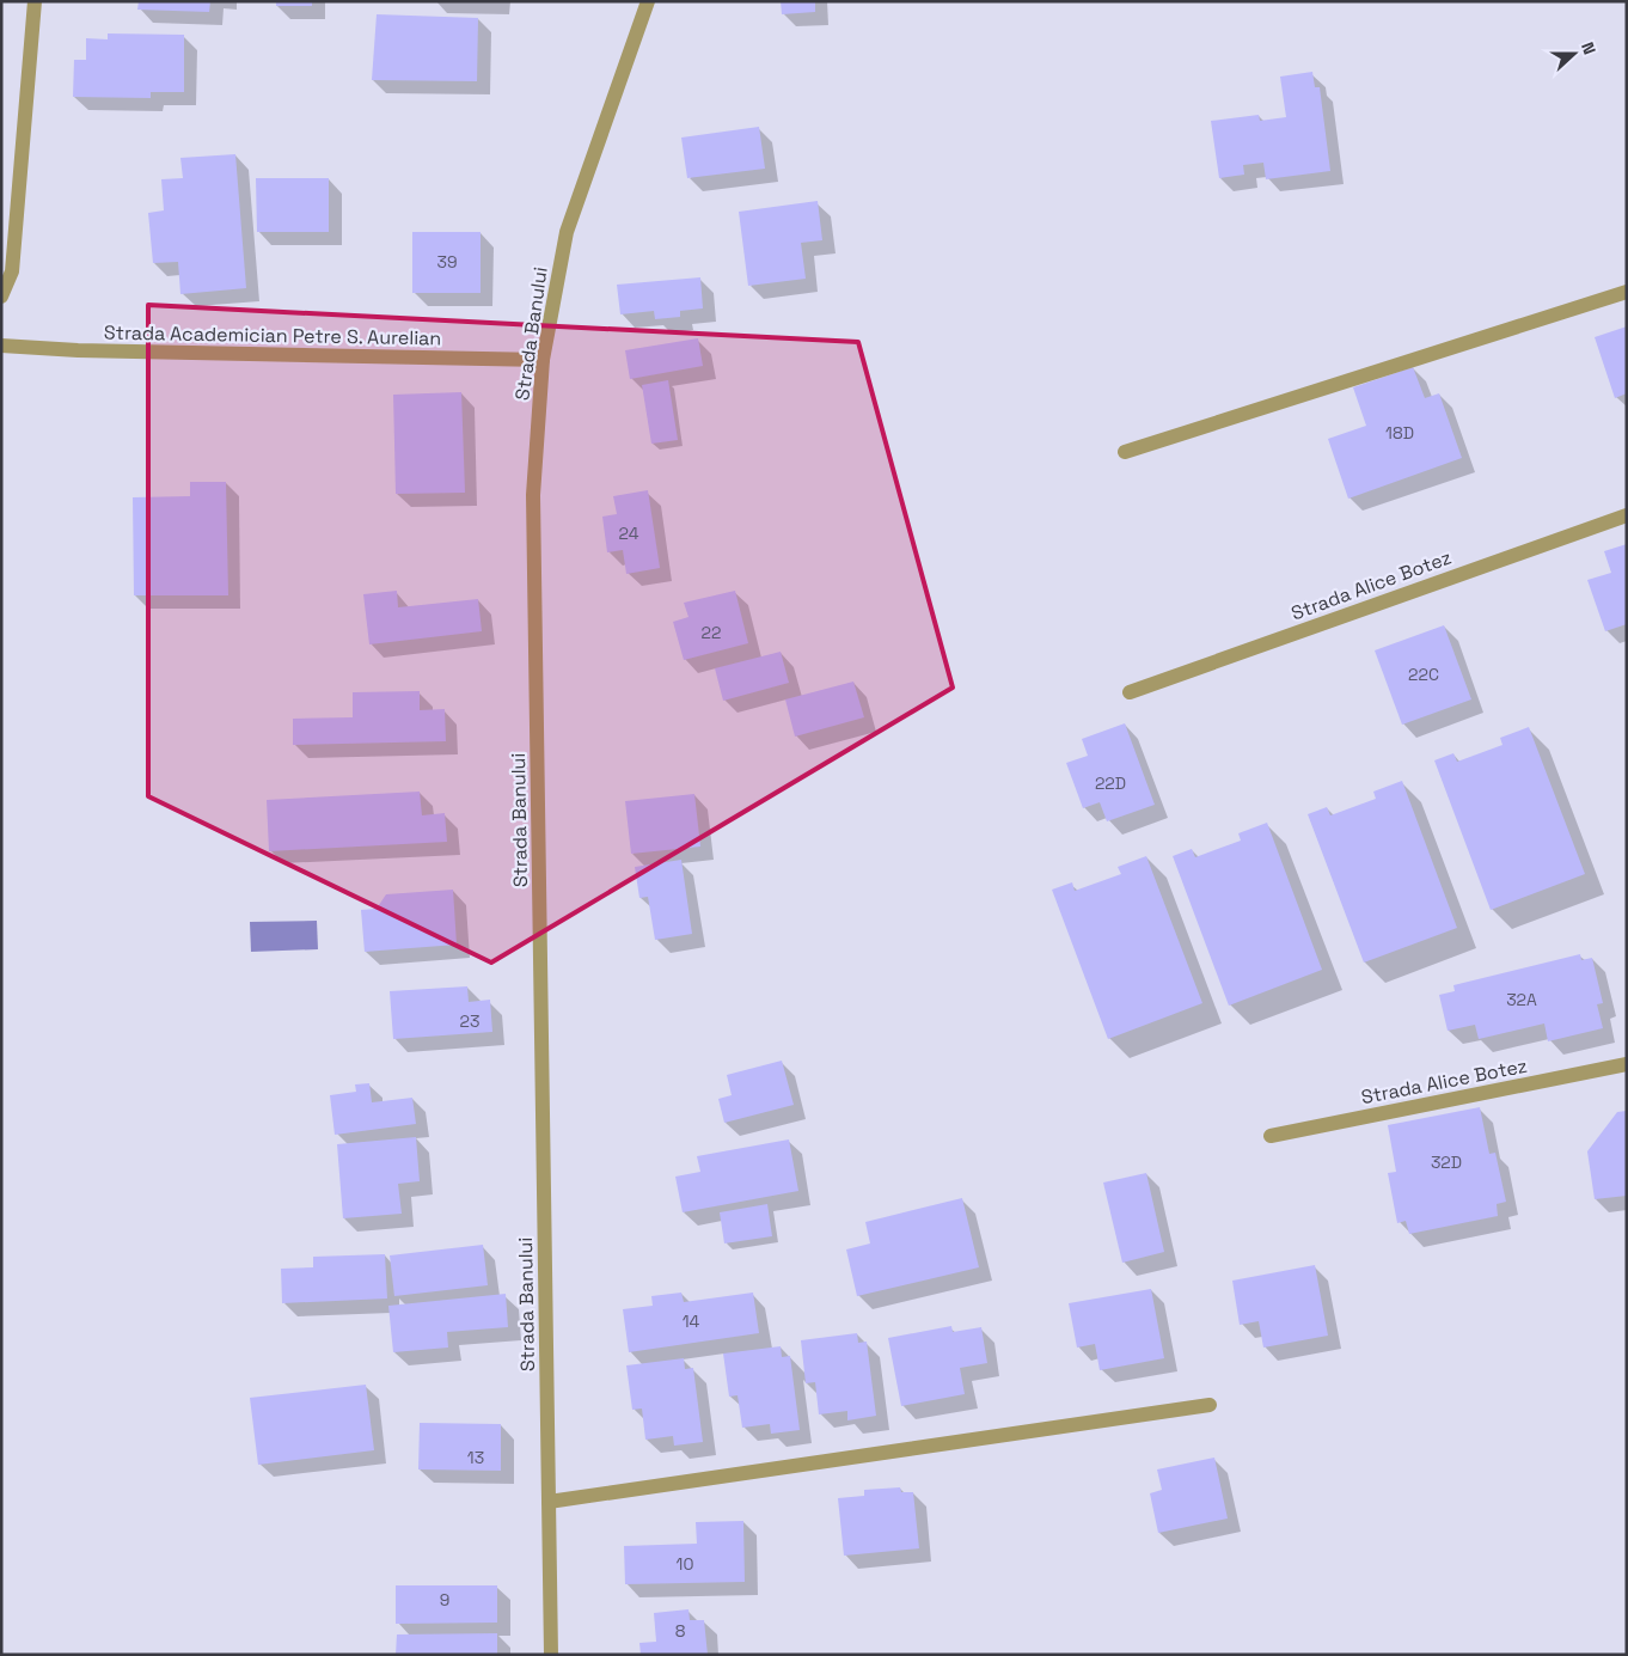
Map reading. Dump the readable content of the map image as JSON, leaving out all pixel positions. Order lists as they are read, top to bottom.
{
  "streets": {
    "street": ["Strada Banului", "Strada Academician Petre S. Aurelian", "Strada Alice Botez"]
  },
  "crossings": [
    ["Strada Banului", "Strada Academician Petre S. Aurelian"]
  ],
  "house_numbers": [
    "39",
    "18D",
    "24",
    "22",
    "22C",
    "22D",
    "32A",
    "23",
    "32D",
    "14",
    "13",
    "10",
    "9",
    "8"
  ],
  "north": "right"
}
